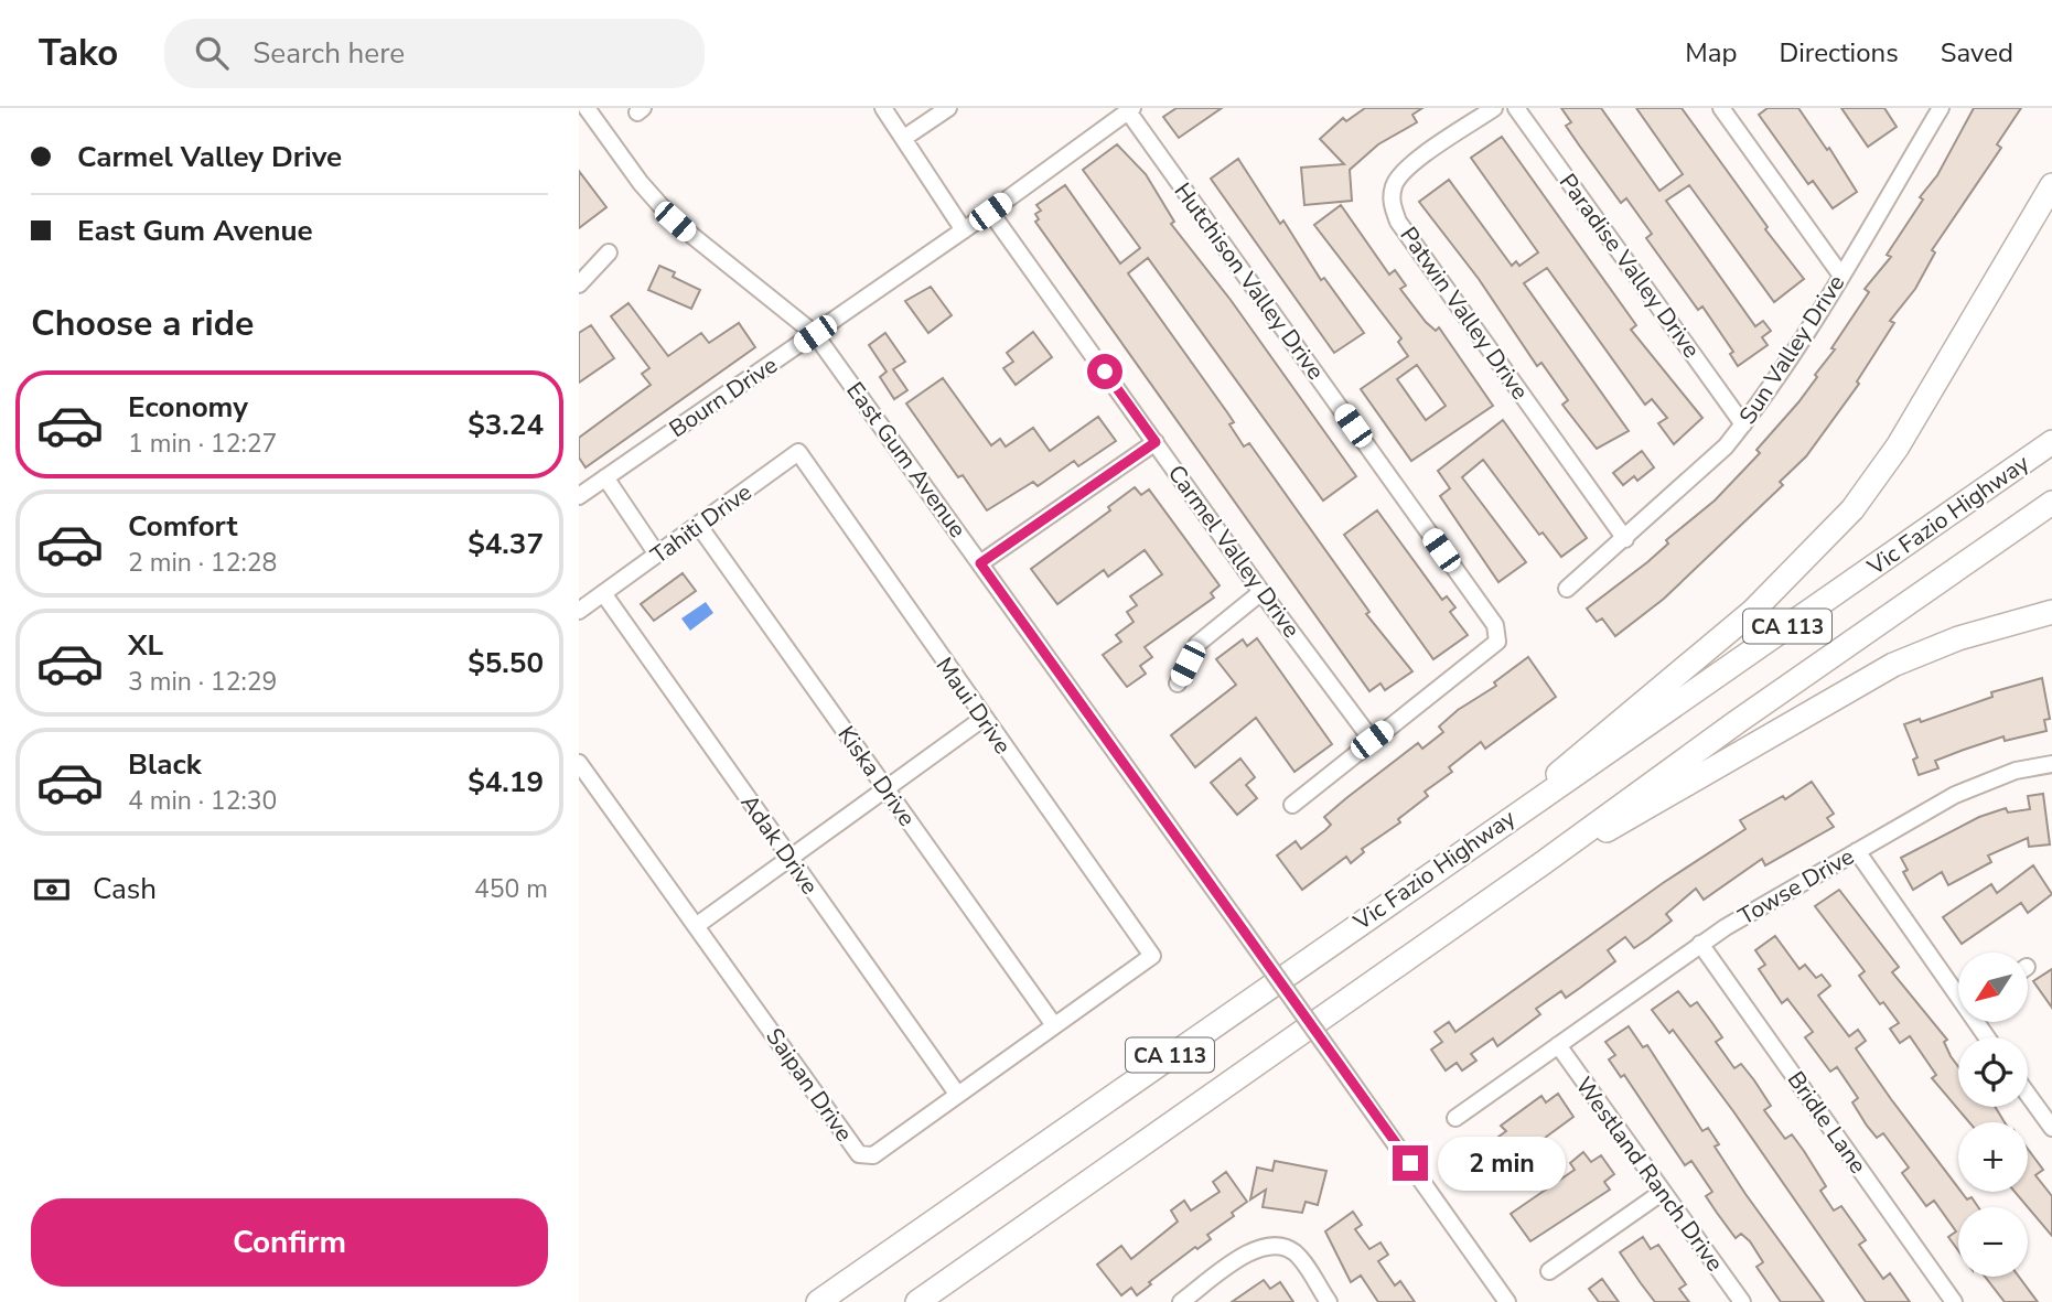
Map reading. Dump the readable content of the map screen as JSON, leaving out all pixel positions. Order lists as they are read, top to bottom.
{
  "streets": {
    "highway": ["Vic Fazio Highway", "CA 113"],
    "street": [
      "Paradise Valley Drive",
      "Hutchison Valley Drive",
      "Patwin Valley Drive",
      "Sun Valley Drive",
      "Bourn Drive",
      "East Gum Avenue",
      "Tahiti Drive",
      "Carmel Valley Drive",
      "Maui Drive",
      "Kiska Drive",
      "Adak Drive",
      "Towse Drive",
      "Saipan Drive",
      "Bridle Lane",
      "Westland Ranch Drive"
    ]
  },
  "crossings": [
    ["Paradise Valley Drive", "Sun Valley Drive"],
    ["Hutchison Valley Drive", "Bourn Drive"],
    ["Hutchison Valley Drive", "Carmel Valley Drive"],
    ["Patwin Valley Drive", "Sun Valley Drive"],
    ["Bourn Drive", "East Gum Avenue"],
    ["Bourn Drive", "Carmel Valley Drive"],
    ["Tahiti Drive", "Maui Drive"],
    ["Tahiti Drive", "Kiska Drive"],
    ["Tahiti Drive", "Adak Drive"],
    ["Maui Drive", "Saipan Drive"],
    ["Kiska Drive", "Saipan Drive"],
    ["Adak Drive", "Saipan Drive"],
    ["Towse Drive", "Bridle Lane"],
    ["Towse Drive", "Westland Ranch Drive"]
  ],
  "north": "bottom left",
  "page": {
    "header": "Tako",
    "search": "Search here",
    "nav": ["Map", "Directions", "Saved"],
    "banner": ["Carmel Valley Drive", "East Gum Avenue"],
    "heading": "Choose a ride",
    "list": [
      {
        "name": "Economy",
        "note": "1 min · 12:27",
        "value": "$3.24"
      },
      {
        "name": "Comfort",
        "note": "2 min · 12:28",
        "value": "$4.37"
      },
      {
        "name": "XL",
        "note": "3 min · 12:29",
        "value": "$5.50"
      },
      {
        "name": "Black",
        "note": "4 min · 12:30",
        "value": "$4.19"
      }
    ],
    "pay": ["Cash", "450 m"],
    "map_buttons": ["+", "−"],
    "bubble": "2 min",
    "buttons": "Confirm"
  }
}
